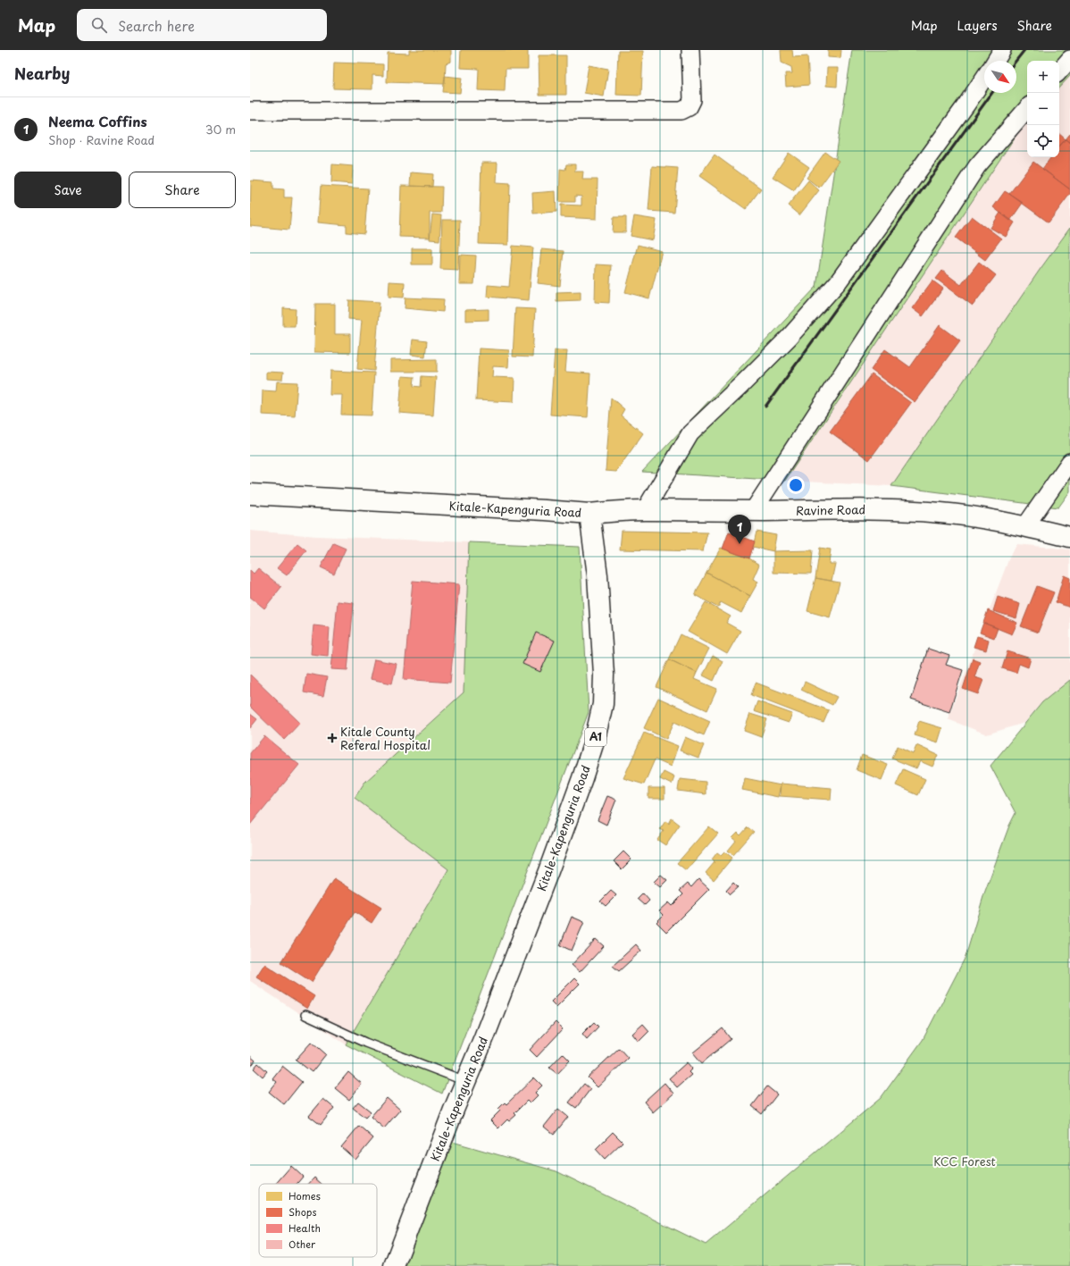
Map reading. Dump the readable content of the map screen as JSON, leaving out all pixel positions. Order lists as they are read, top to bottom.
{
  "streets": {
    "main road": ["Kitale-Kapenguria Road", "Ravine Road", "A1"]
  },
  "crossings": [
    ["Kitale-Kapenguria Road", "Ravine Road"]
  ],
  "parks": ["KCC Forest"],
  "places": {
    "health": ["Kitale County Referal Hospital"]
  },
  "legend": [
    "Homes",
    "Shops",
    "Health",
    "Other"
  ],
  "north": "bottom right",
  "page": {
    "header": "Map",
    "search": "Search here",
    "nav": ["Map", "Layers", "Share"],
    "heading": "Nearby",
    "map_buttons": ["+", "−"],
    "list": [
      {
        "mark": "1",
        "name": "Neema Coffins",
        "note": "Shop · Ravine Road",
        "value": "30 m"
      }
    ],
    "buttons": ["Save", "Share"],
    "pins": "1"
  }
}
